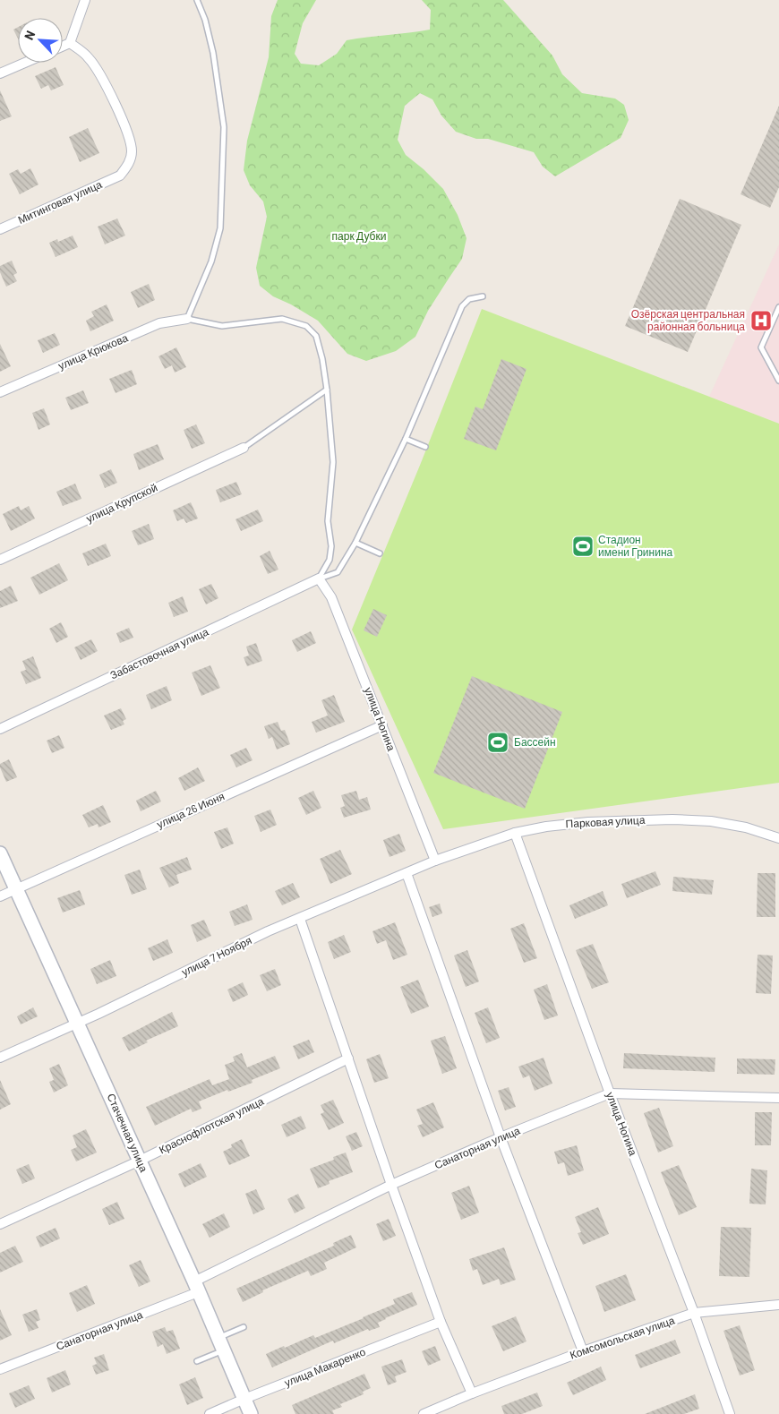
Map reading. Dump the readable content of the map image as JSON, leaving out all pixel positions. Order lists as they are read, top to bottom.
{
  "streets": {
    "street": [
      "Митинговая улица",
      "улица Крюкова",
      "улица Крупской",
      "Забастовочная улица",
      "улица Ногина",
      "улица 26 Июня",
      "Парковая улица",
      "улица 7 Ноября",
      "Краснофлотская улица",
      "Стачечная улица",
      "Санаторная улица",
      "Комсомольская улица",
      "улица Макаренко"
    ]
  },
  "crossings": [
    ["Забастовочная улица", "улица Ногина"],
    ["улица Ногина", "улица 26 Июня"],
    ["улица Ногина", "Парковая улица"],
    ["улица Ногина", "улица 7 Ноября"],
    ["улица Ногина", "Санаторная улица"],
    ["улица Ногина", "Комсомольская улица"],
    ["улица 26 Июня", "Стачечная улица"],
    ["Парковая улица", "улица 7 Ноября"],
    ["улица 7 Ноября", "Стачечная улица"],
    ["Краснофлотская улица", "Стачечная улица"],
    ["Стачечная улица", "Санаторная улица"],
    ["Стачечная улица", "улица Макаренко"]
  ],
  "parks": ["парк Дубки"],
  "places": {
    "hospital": ["Озёрская центральная районная больница"],
    "sports": ["Стадион имени Гринина", "Бассейн"]
  },
  "north": "top left"
}
